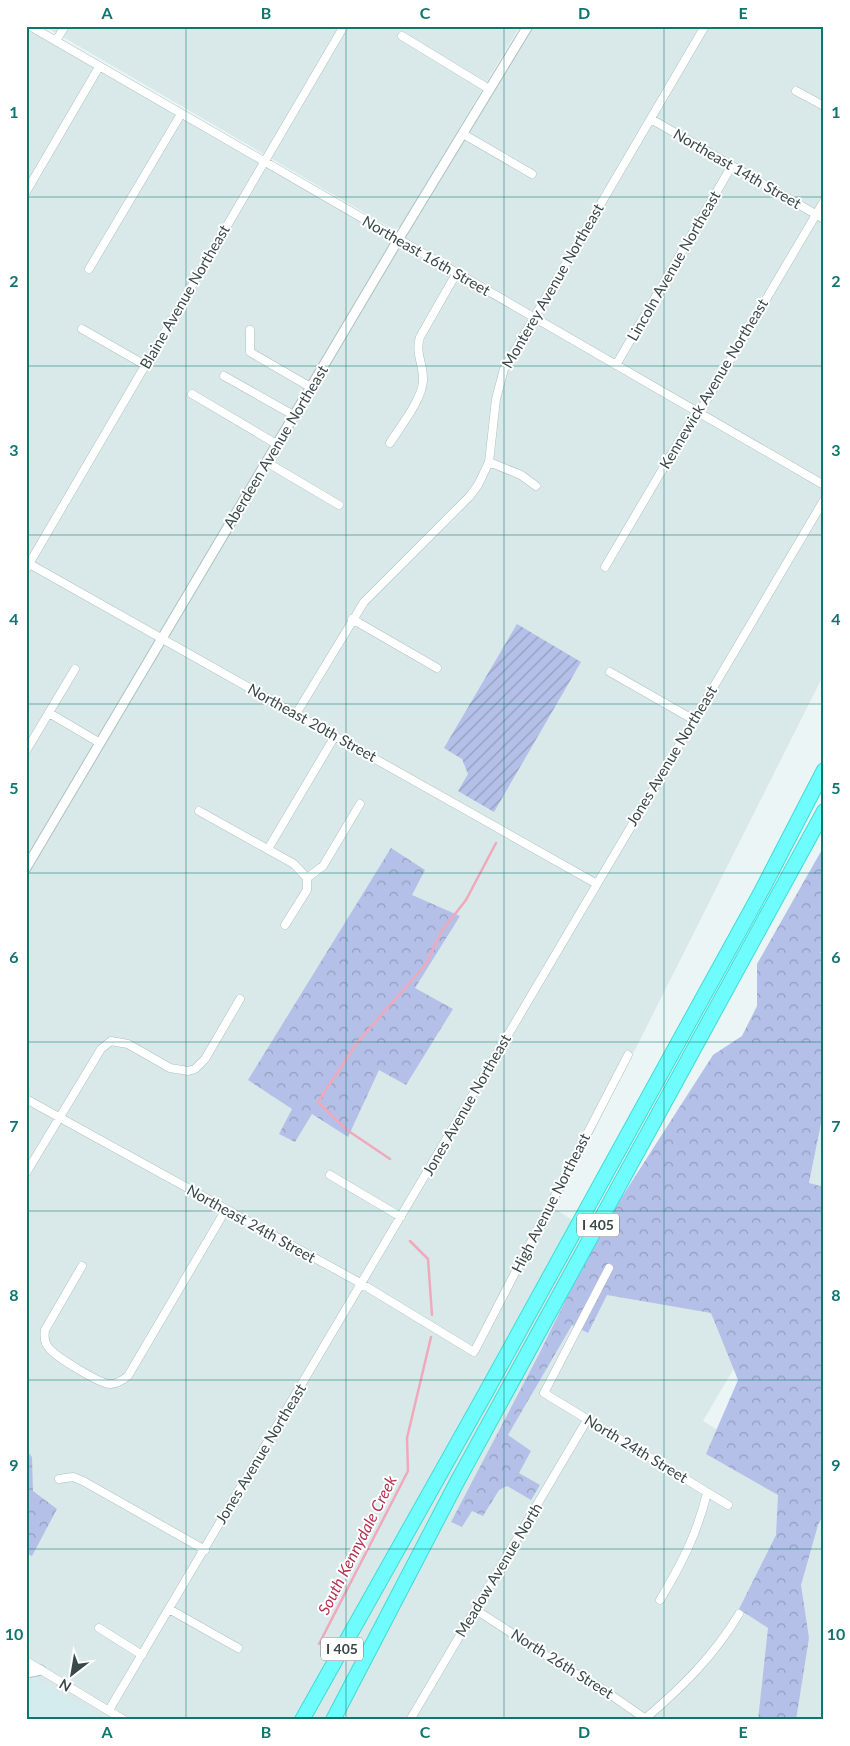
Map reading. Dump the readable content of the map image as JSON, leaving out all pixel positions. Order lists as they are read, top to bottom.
{
  "streets": {
    "highway": ["I 405"],
    "street": [
      "Northeast 14th Street",
      "Northeast 16th Street",
      "Lincoln Avenue Northeast",
      "Monterey Avenue Northeast",
      "Blaine Avenue Northeast",
      "Kennewick Avenue Northeast",
      "Aberdeen Avenue Northeast",
      "Northeast 20th Street",
      "Jones Avenue Northeast",
      "High Avenue Northeast",
      "Northeast 24th Street",
      "North 24th Street",
      "Meadow Avenue North",
      "North 26th Street"
    ]
  },
  "crossings": [
    ["Northeast 14th Street", "Lincoln Avenue Northeast"],
    ["Northeast 14th Street", "Monterey Avenue Northeast"],
    ["Northeast 14th Street", "Kennewick Avenue Northeast"],
    ["Northeast 16th Street", "Lincoln Avenue Northeast"],
    ["Northeast 16th Street", "Monterey Avenue Northeast"],
    ["Northeast 16th Street", "Blaine Avenue Northeast"],
    ["Northeast 16th Street", "Kennewick Avenue Northeast"],
    ["Northeast 16th Street", "Aberdeen Avenue Northeast"],
    ["Monterey Avenue Northeast", "Northeast 20th Street"],
    ["Blaine Avenue Northeast", "Northeast 20th Street"],
    ["Aberdeen Avenue Northeast", "Northeast 20th Street"],
    ["Northeast 20th Street", "Jones Avenue Northeast"],
    ["Jones Avenue Northeast", "Northeast 24th Street"],
    ["High Avenue Northeast", "Northeast 24th Street"],
    ["North 24th Street", "Meadow Avenue North"],
    ["Meadow Avenue North", "North 26th Street"]
  ],
  "water": ["South Kennydale Creek"],
  "north": "bottom left",
  "grid": {
    "columns": [
      "A",
      "B",
      "C",
      "D",
      "E"
    ],
    "rows": [
      "1",
      "2",
      "3",
      "4",
      "5",
      "6",
      "7",
      "8",
      "9",
      "10"
    ]
  }
}
